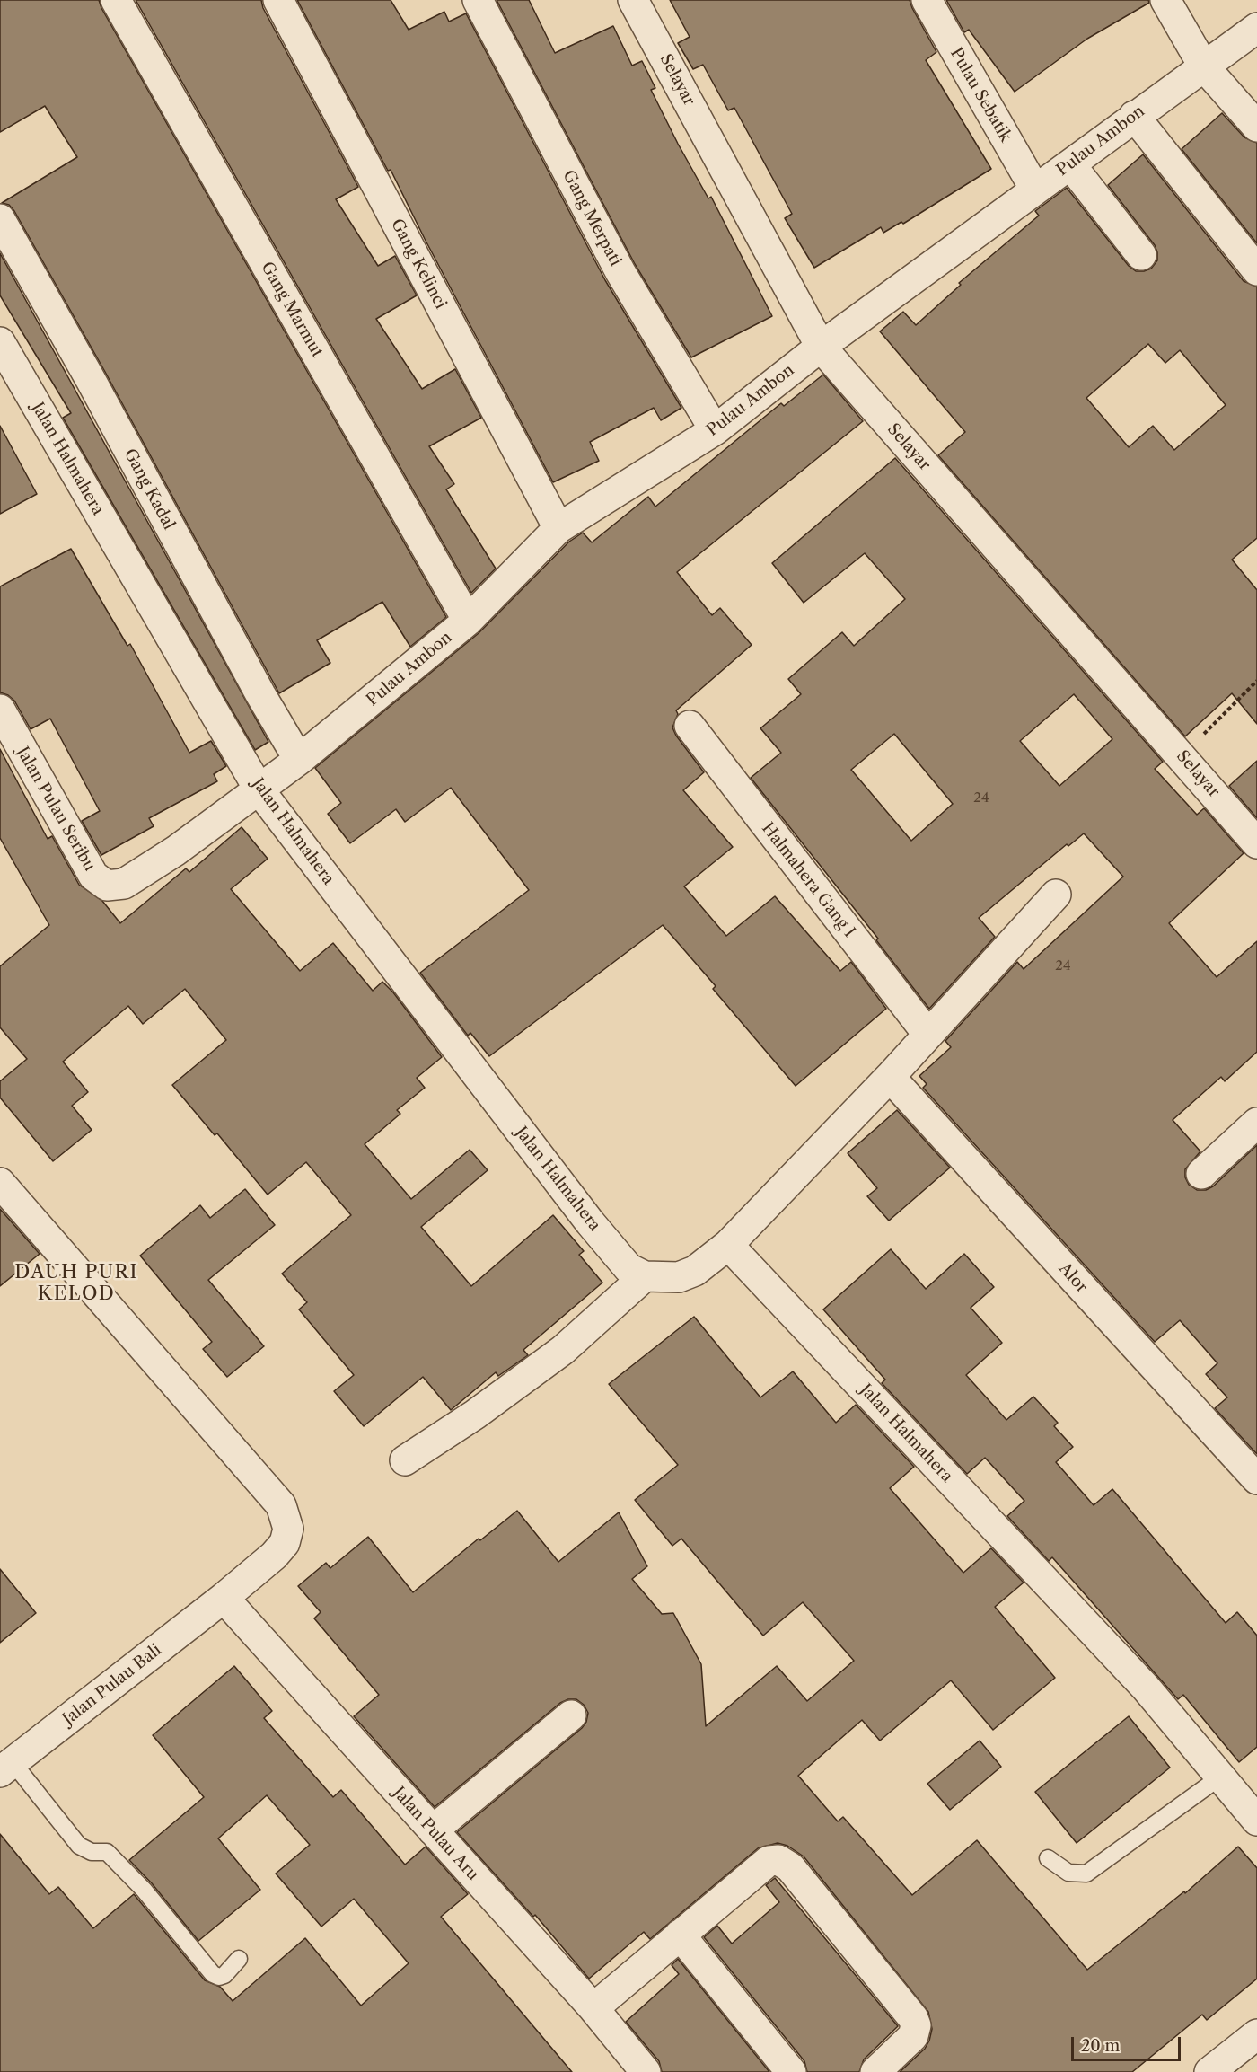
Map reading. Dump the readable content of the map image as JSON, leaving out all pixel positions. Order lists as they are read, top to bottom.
{
  "streets": {
    "street": [
      "Selayar",
      "Pulau Sebatik",
      "Pulau Ambon",
      "Gang Merpati",
      "Gang Kelinci",
      "Gang Marmut",
      "Jalan Halmahera",
      "Gang Kadal",
      "Jalan Pulau Seribu",
      "Halmahera Gang I",
      "Alor",
      "Jalan Pulau Bali",
      "Jalan Pulau Aru"
    ]
  },
  "crossings": [
    ["Selayar", "Pulau Ambon"],
    ["Pulau Sebatik", "Pulau Ambon"],
    ["Pulau Ambon", "Gang Merpati"],
    ["Pulau Ambon", "Gang Kelinci"],
    ["Pulau Ambon", "Gang Marmut"],
    ["Pulau Ambon", "Jalan Halmahera"],
    ["Pulau Ambon", "Gang Kadal"],
    ["Pulau Ambon", "Jalan Pulau Seribu"],
    ["Jalan Halmahera", "Jalan Pulau Seribu"],
    ["Jalan Pulau Bali", "Jalan Pulau Aru"]
  ],
  "districts": ["DAUH PURI KELOD"],
  "house_numbers": ["24", "24"],
  "scale_bar": "20 m"
}
